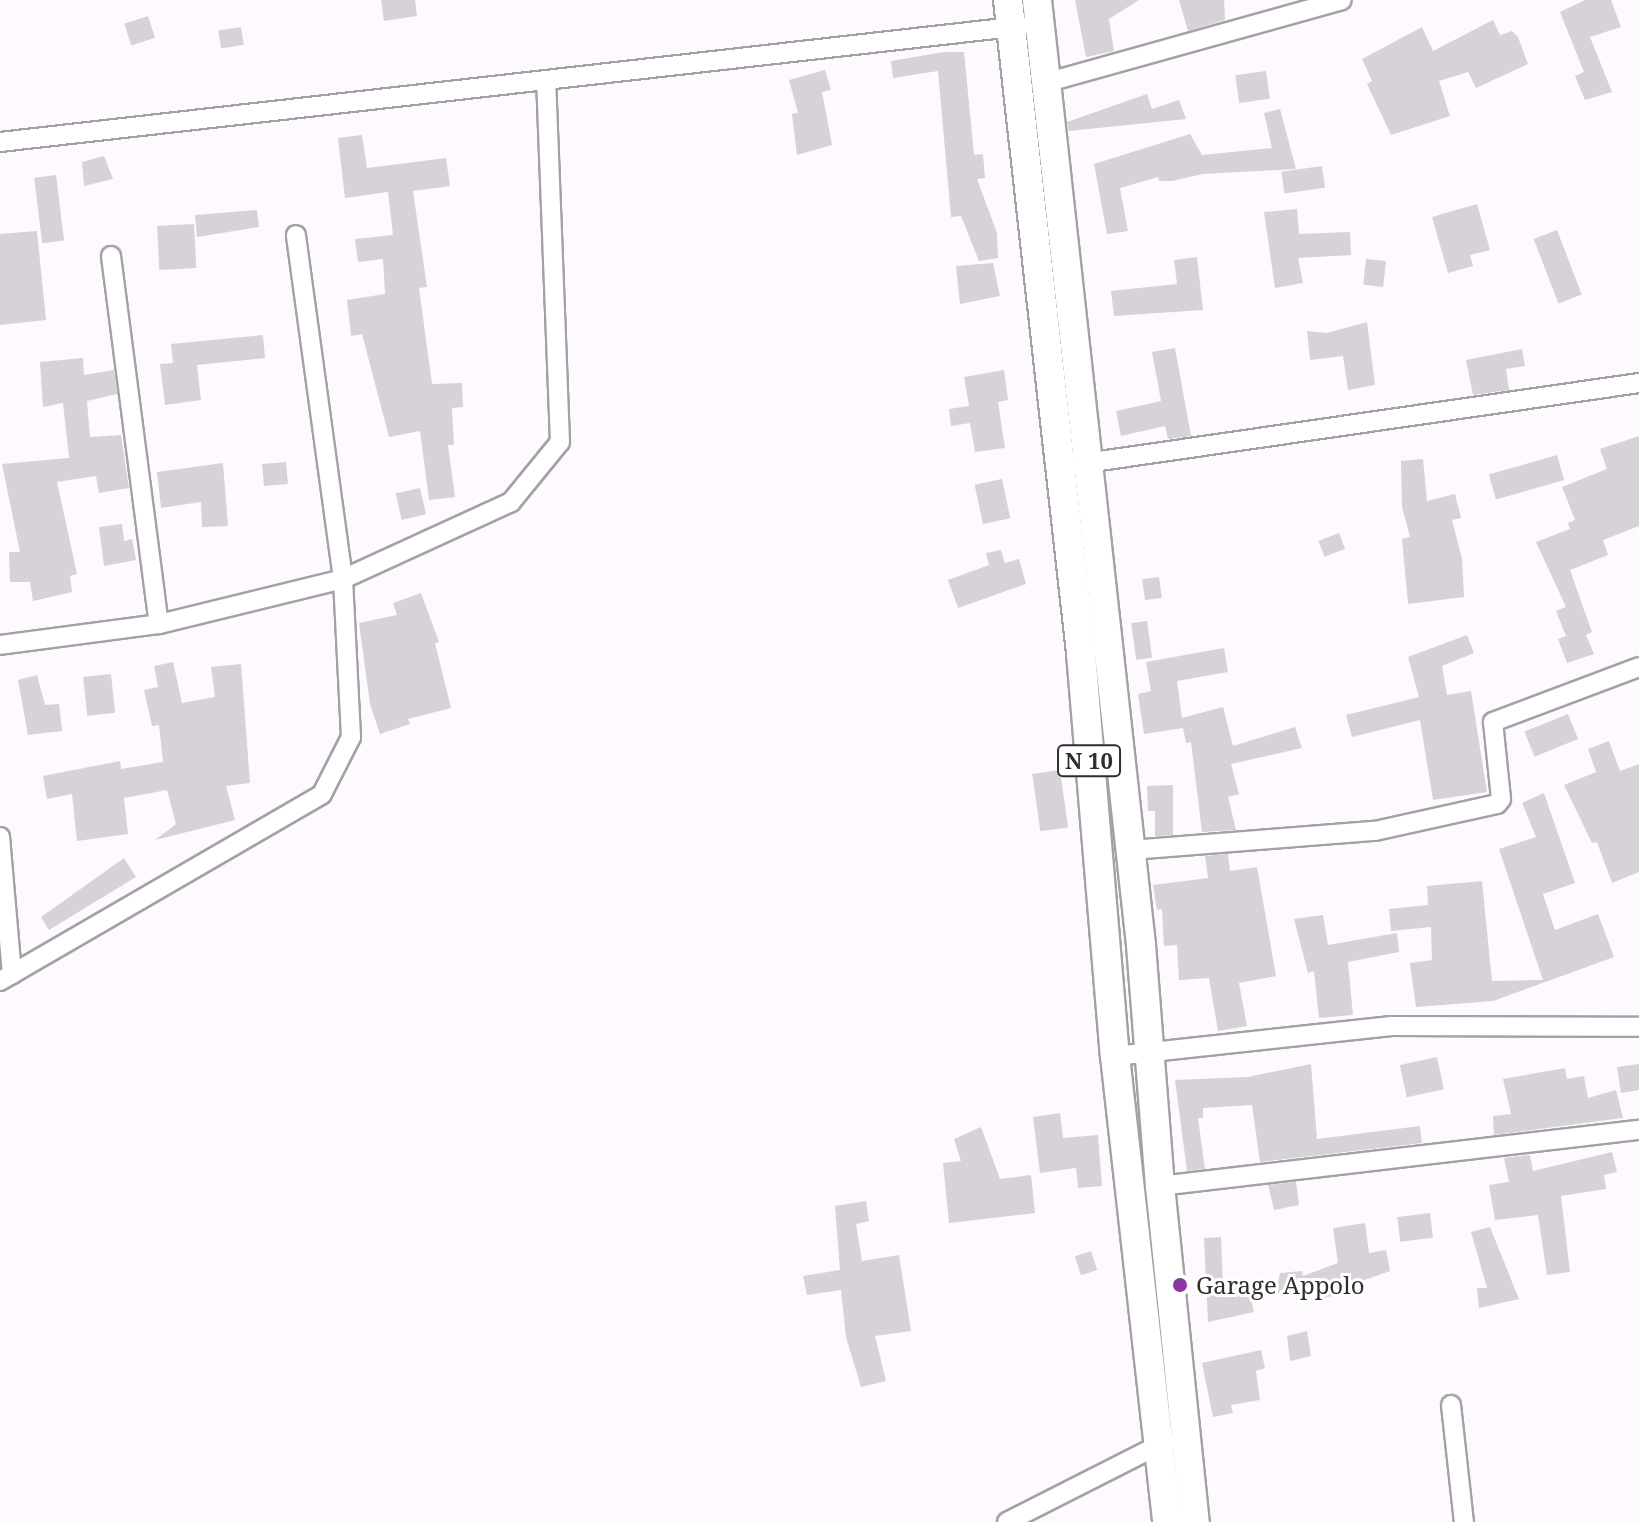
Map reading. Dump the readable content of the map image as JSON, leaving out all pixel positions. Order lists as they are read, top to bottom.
{
  "streets": {
    "main road": ["N 10"]
  },
  "places": ["Garage Appolo"]
}
